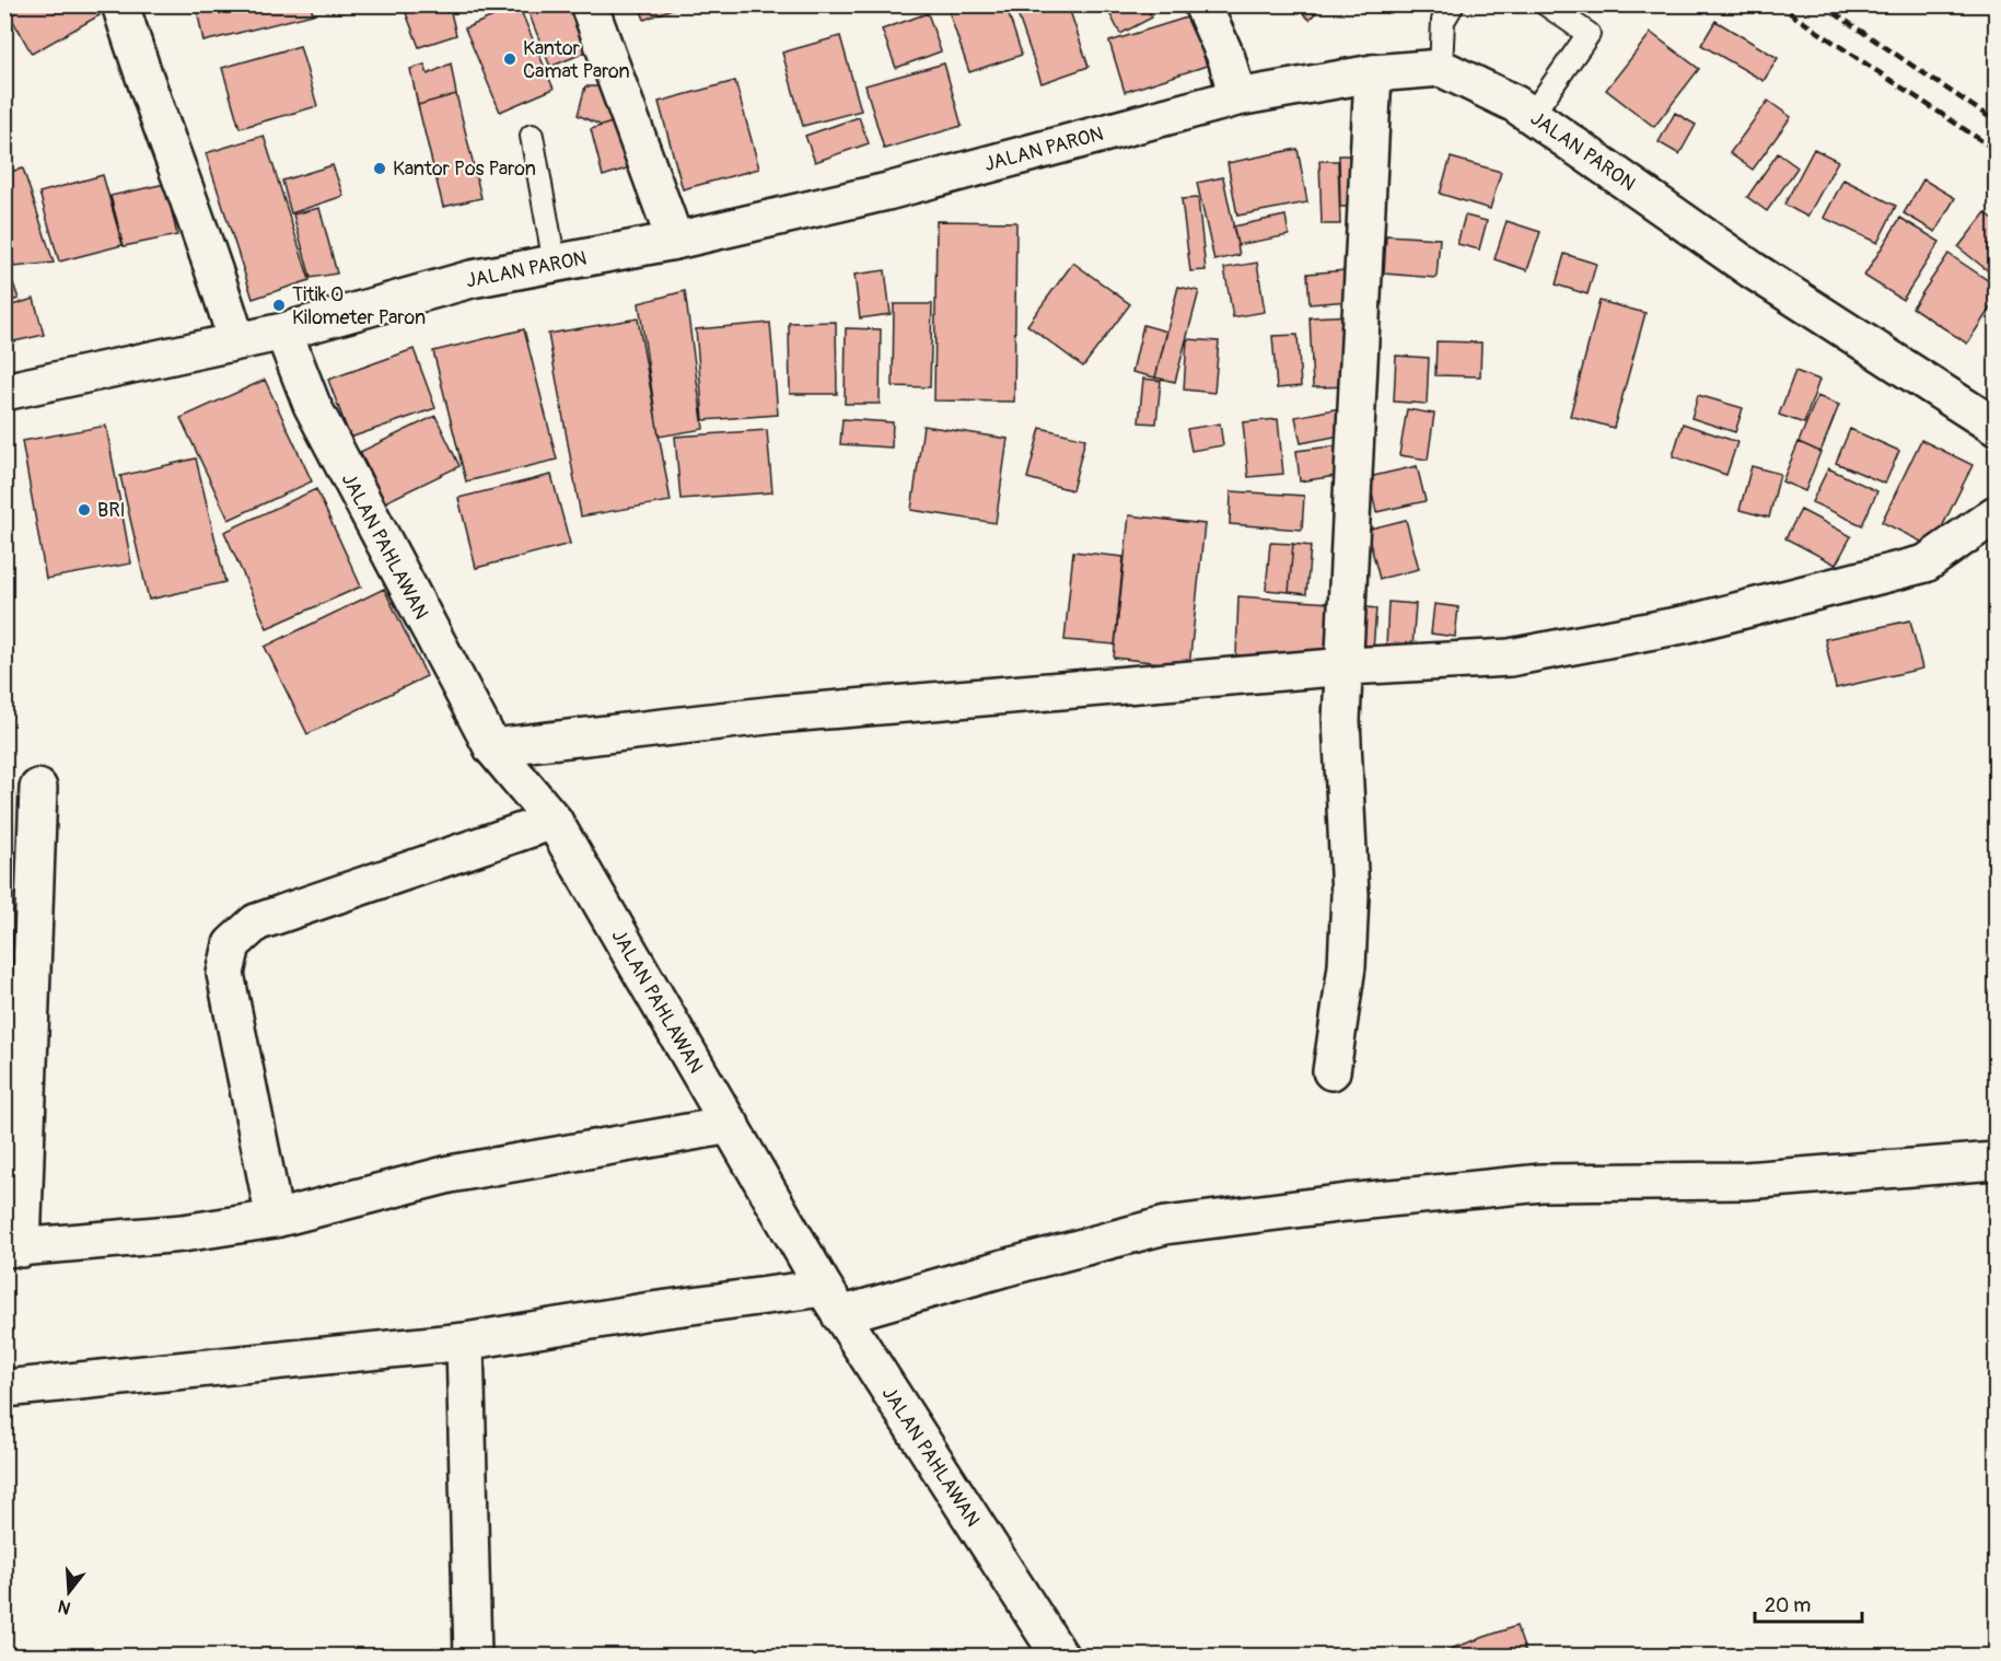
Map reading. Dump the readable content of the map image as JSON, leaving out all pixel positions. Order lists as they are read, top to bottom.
{
  "streets": {
    "street": ["JALAN PARON", "JALAN PAHLAWAN"]
  },
  "crossings": [
    ["JALAN PARON", "JALAN PAHLAWAN"]
  ],
  "places": [
    "Kantor Camat Paron",
    "Kantor Pos Paron",
    "Titik 0 Kilometer Paron",
    "BRI"
  ],
  "scale_bar": "20 m",
  "north": "bottom"
}
